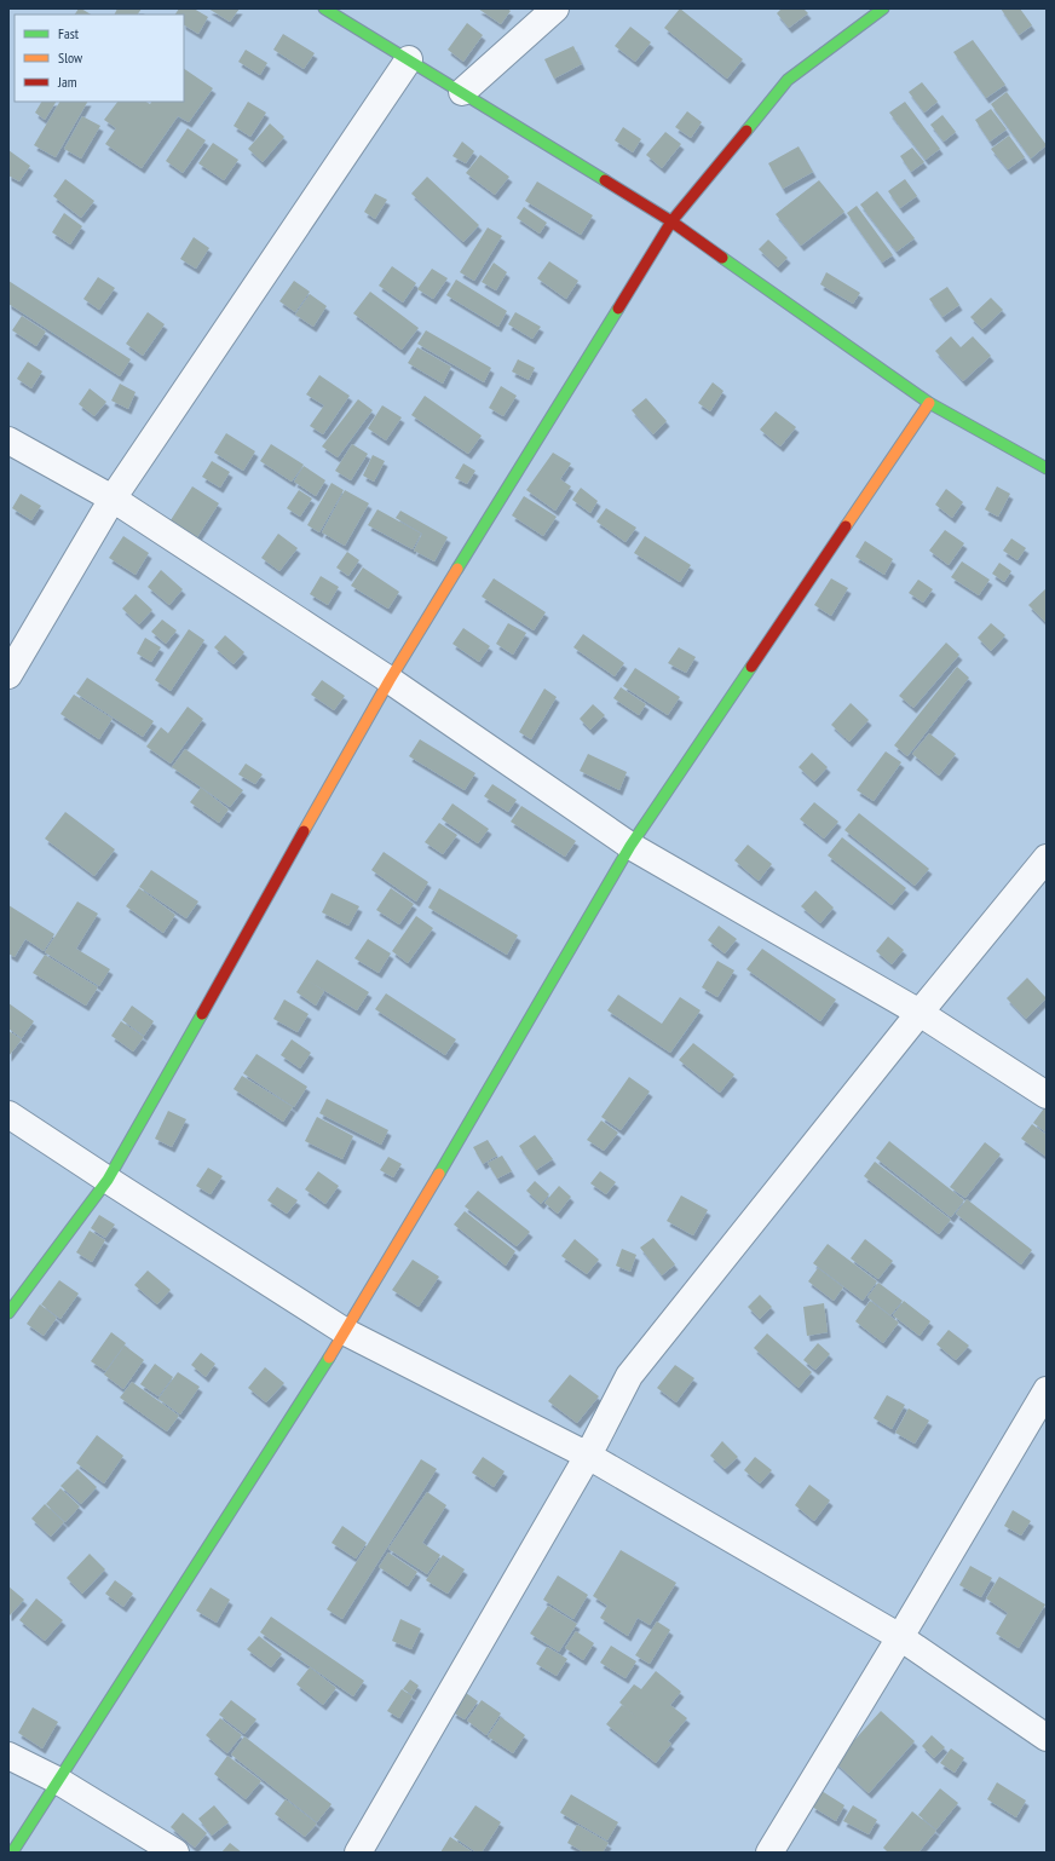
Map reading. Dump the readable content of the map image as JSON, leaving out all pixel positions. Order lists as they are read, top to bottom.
{
  "legend": ["Fast", "Slow", "Jam"]
}
